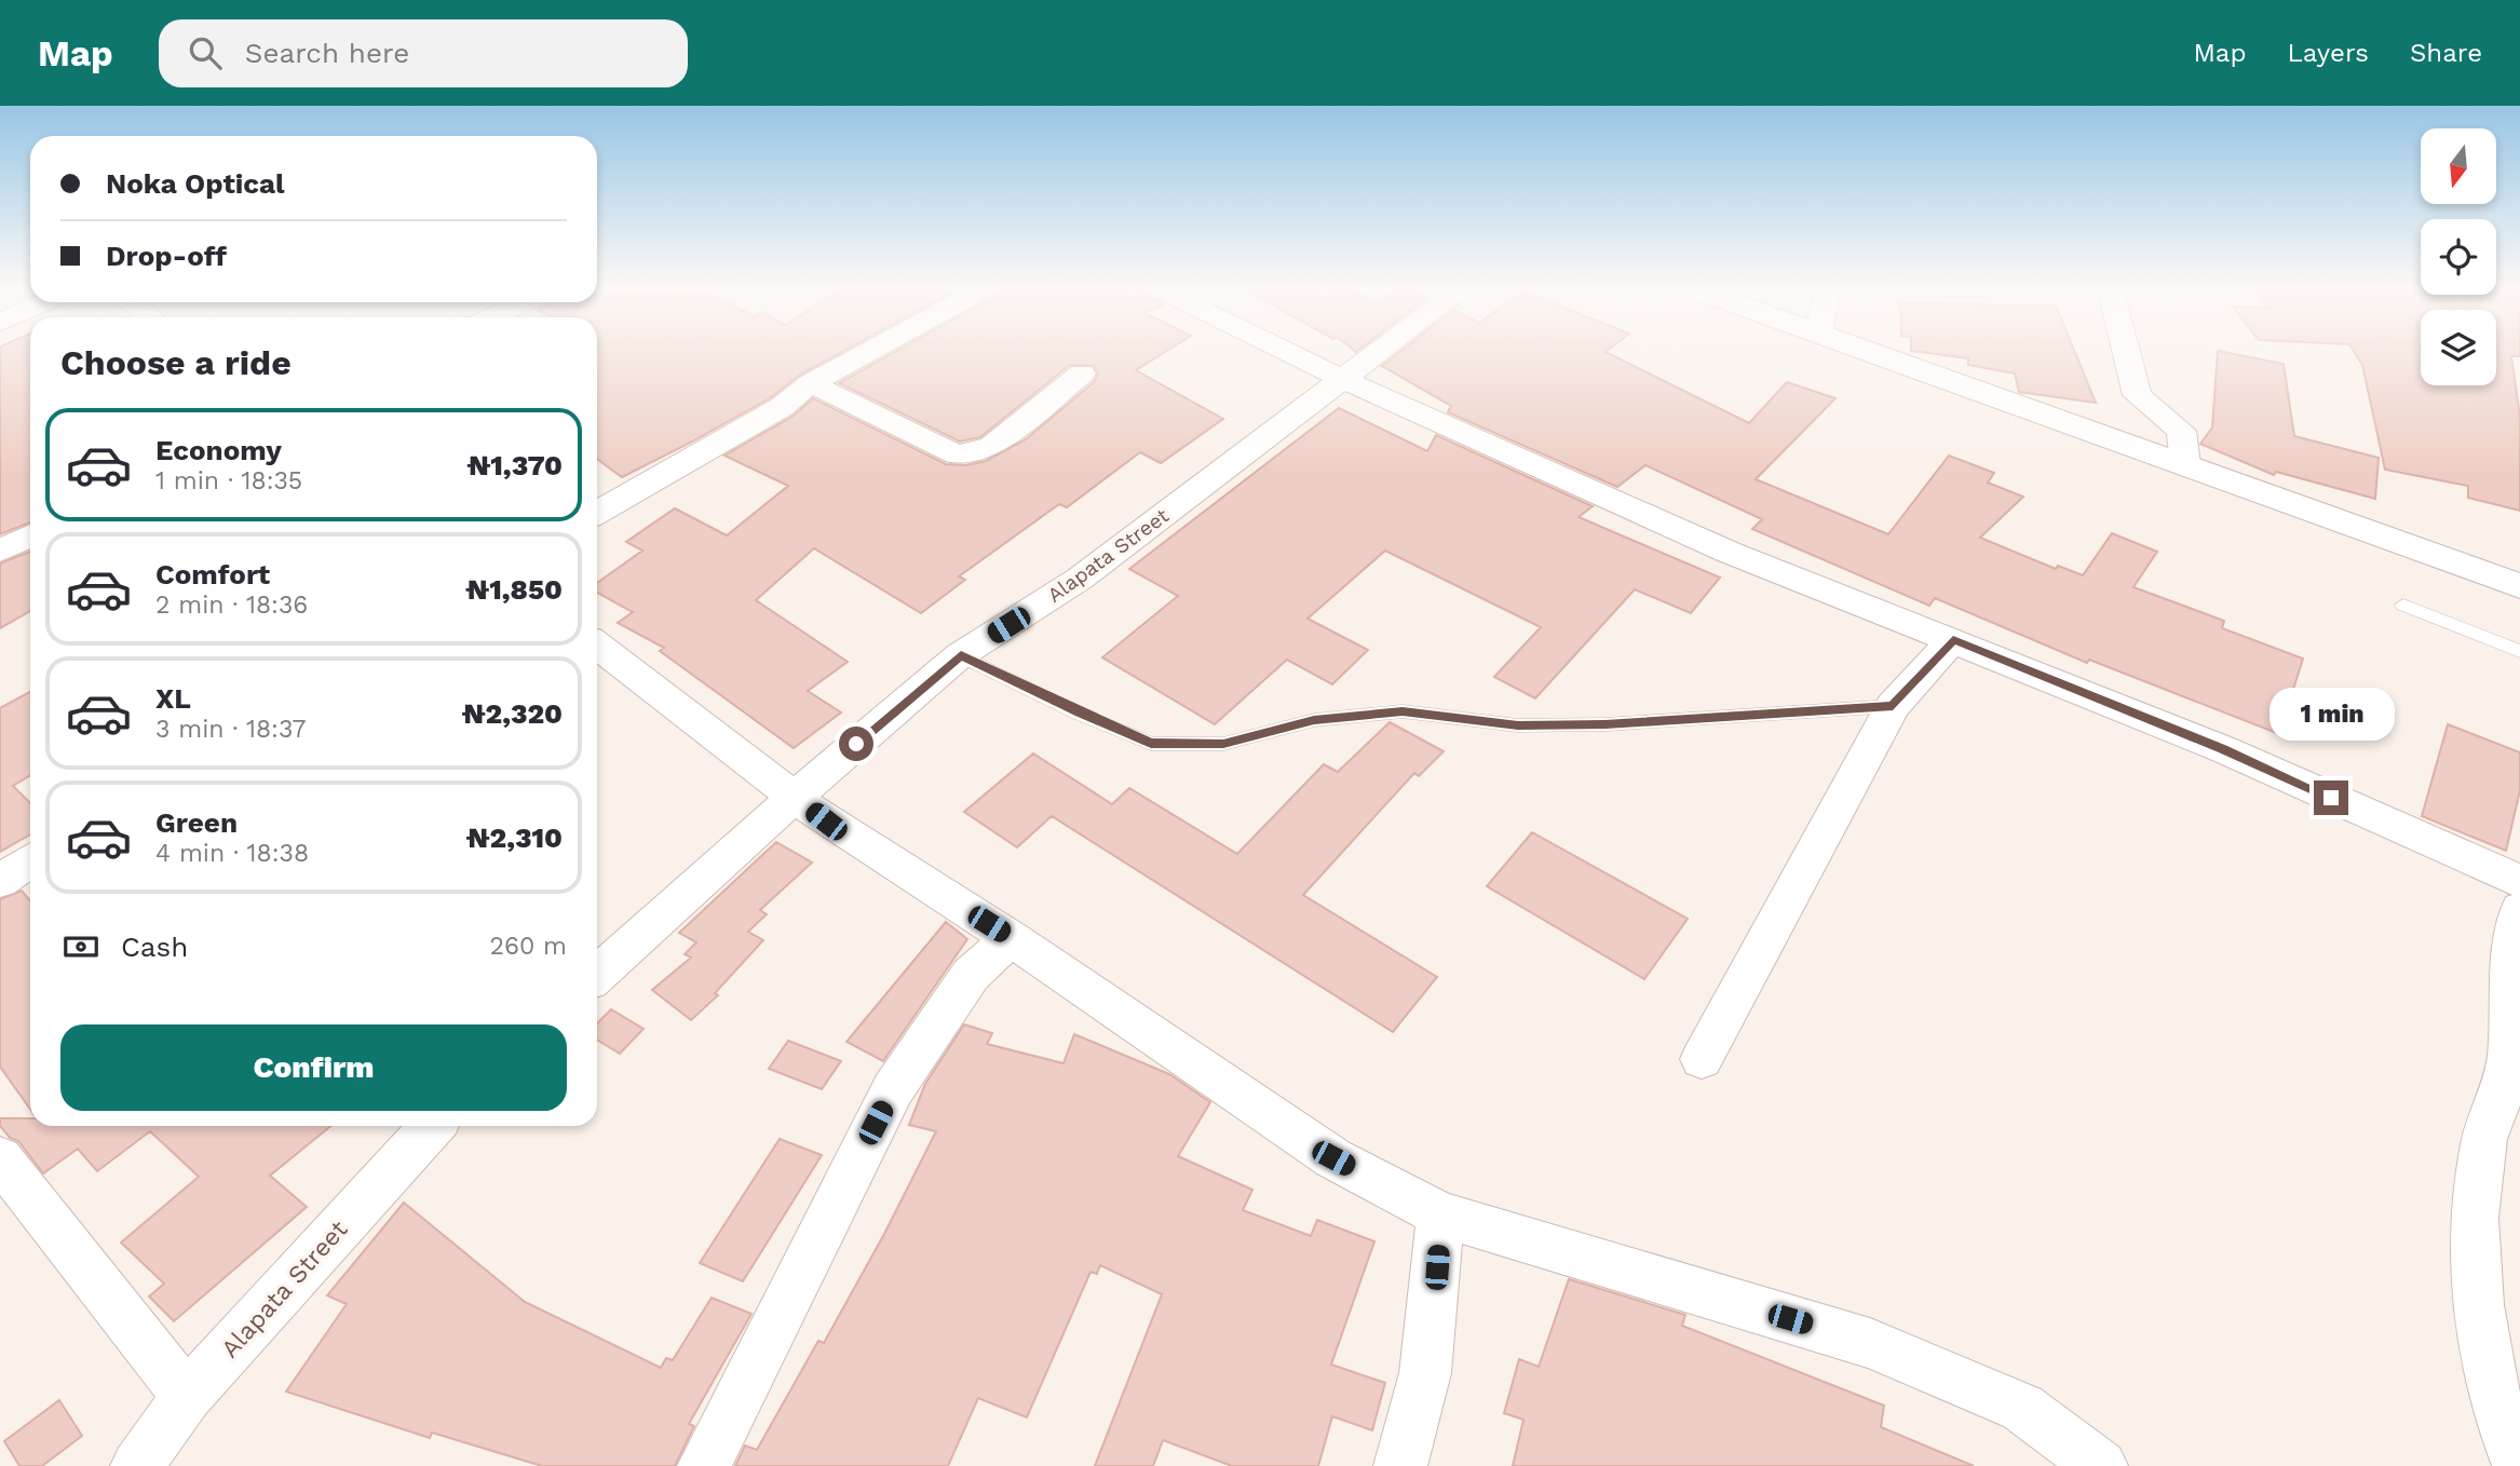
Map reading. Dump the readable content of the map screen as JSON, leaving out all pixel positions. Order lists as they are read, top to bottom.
{
  "streets": {
    "street": ["Alapata Street"]
  },
  "north": "bottom",
  "page": {
    "header": "Map",
    "search": "Search here",
    "nav": ["Map", "Layers", "Share"],
    "banner": ["Noka Optical", "Drop-off"],
    "heading": "Choose a ride",
    "list": [
      {
        "name": "Economy",
        "note": "1 min · 18:35",
        "value": "₦1,370"
      },
      {
        "name": "Comfort",
        "note": "2 min · 18:36",
        "value": "₦1,850"
      },
      {
        "name": "XL",
        "note": "3 min · 18:37",
        "value": "₦2,320"
      },
      {
        "name": "Green",
        "note": "4 min · 18:38",
        "value": "₦2,310"
      }
    ],
    "bubble": "1 min",
    "pay": ["Cash", "260 m"],
    "buttons": "Confirm"
  }
}
